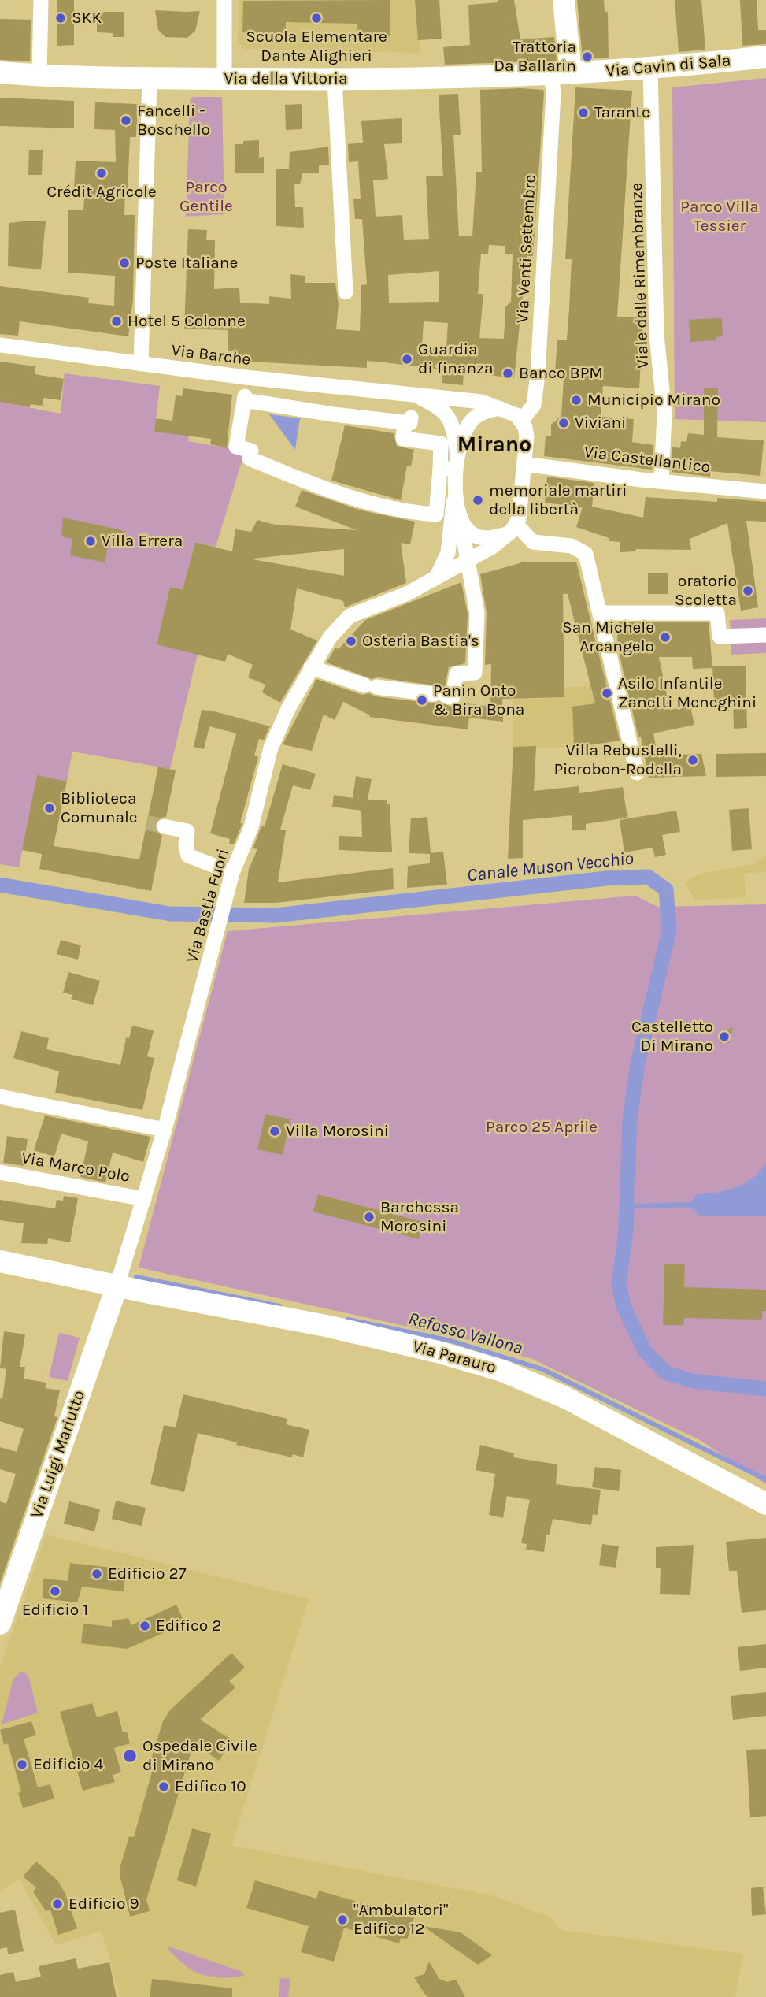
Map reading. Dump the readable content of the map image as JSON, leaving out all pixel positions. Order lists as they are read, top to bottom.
{
  "streets": {
    "main road": [
      "Via Cavin di Sala",
      "Via della Vittoria",
      "Via Parauro",
      "Via Luigi Mariutto"
    ],
    "street": [
      "Via Venti Settembre",
      "Viale delle Rimembranze",
      "Via Barche",
      "Via Castellantico",
      "Via Bastia Fuori",
      "Via Marco Polo"
    ]
  },
  "crossings": [
    ["Via Cavin di Sala", "Via della Vittoria"],
    ["Via Cavin di Sala", "Via Venti Settembre"],
    ["Via Cavin di Sala", "Viale delle Rimembranze"],
    ["Via della Vittoria", "Via Venti Settembre"],
    ["Via Venti Settembre", "Via Barche"],
    ["Viale delle Rimembranze", "Via Castellantico"],
    ["Via Bastia Fuori", "Via Marco Polo"],
    ["Via Bastia Fuori", "Via Parauro"],
    ["Via Bastia Fuori", "Via Luigi Mariutto"],
    ["Via Parauro", "Via Luigi Mariutto"]
  ],
  "districts": ["Mirano"],
  "water": ["Canale Muson Vecchio", "Refosso Vallona"],
  "parks": ["Parco Gentile", "Parco Villa Tessier", "Parco 25 Aprile"],
  "places": [
    "SKK",
    "Scuola Elementare Dante Alighieri",
    "Trattoria Da Ballarin",
    "Tarante",
    "Fancelli - Boschello",
    "Crédit Agricole",
    "Poste Italiane",
    "Hotel 5 Colonne",
    "Guardia di finanza",
    "Banco BPM",
    "Municipio Mirano",
    "Viviani",
    "memoriale martiri della libertà",
    "Villa Errera",
    "oratorio Scoletta",
    "San Michele Arcangelo",
    "Osteria Bastia's",
    "Asilo Infantile Zanetti Meneghini",
    "Panin Onto & Bira Bona",
    "Villa Rebustelli, Pierobon-Rodella",
    "Biblioteca Comunale",
    "Castelletto Di Mirano",
    "Villa Morosini",
    "Barchessa Morosini",
    "Edificio 27",
    "Edificio 1",
    "Edifico 2",
    "Ospedale Civile di Mirano",
    "Edificio 4",
    "Edifico 10",
    "Edificio 9",
    "\"Ambulatori\" Edifico 12"
  ]
}
